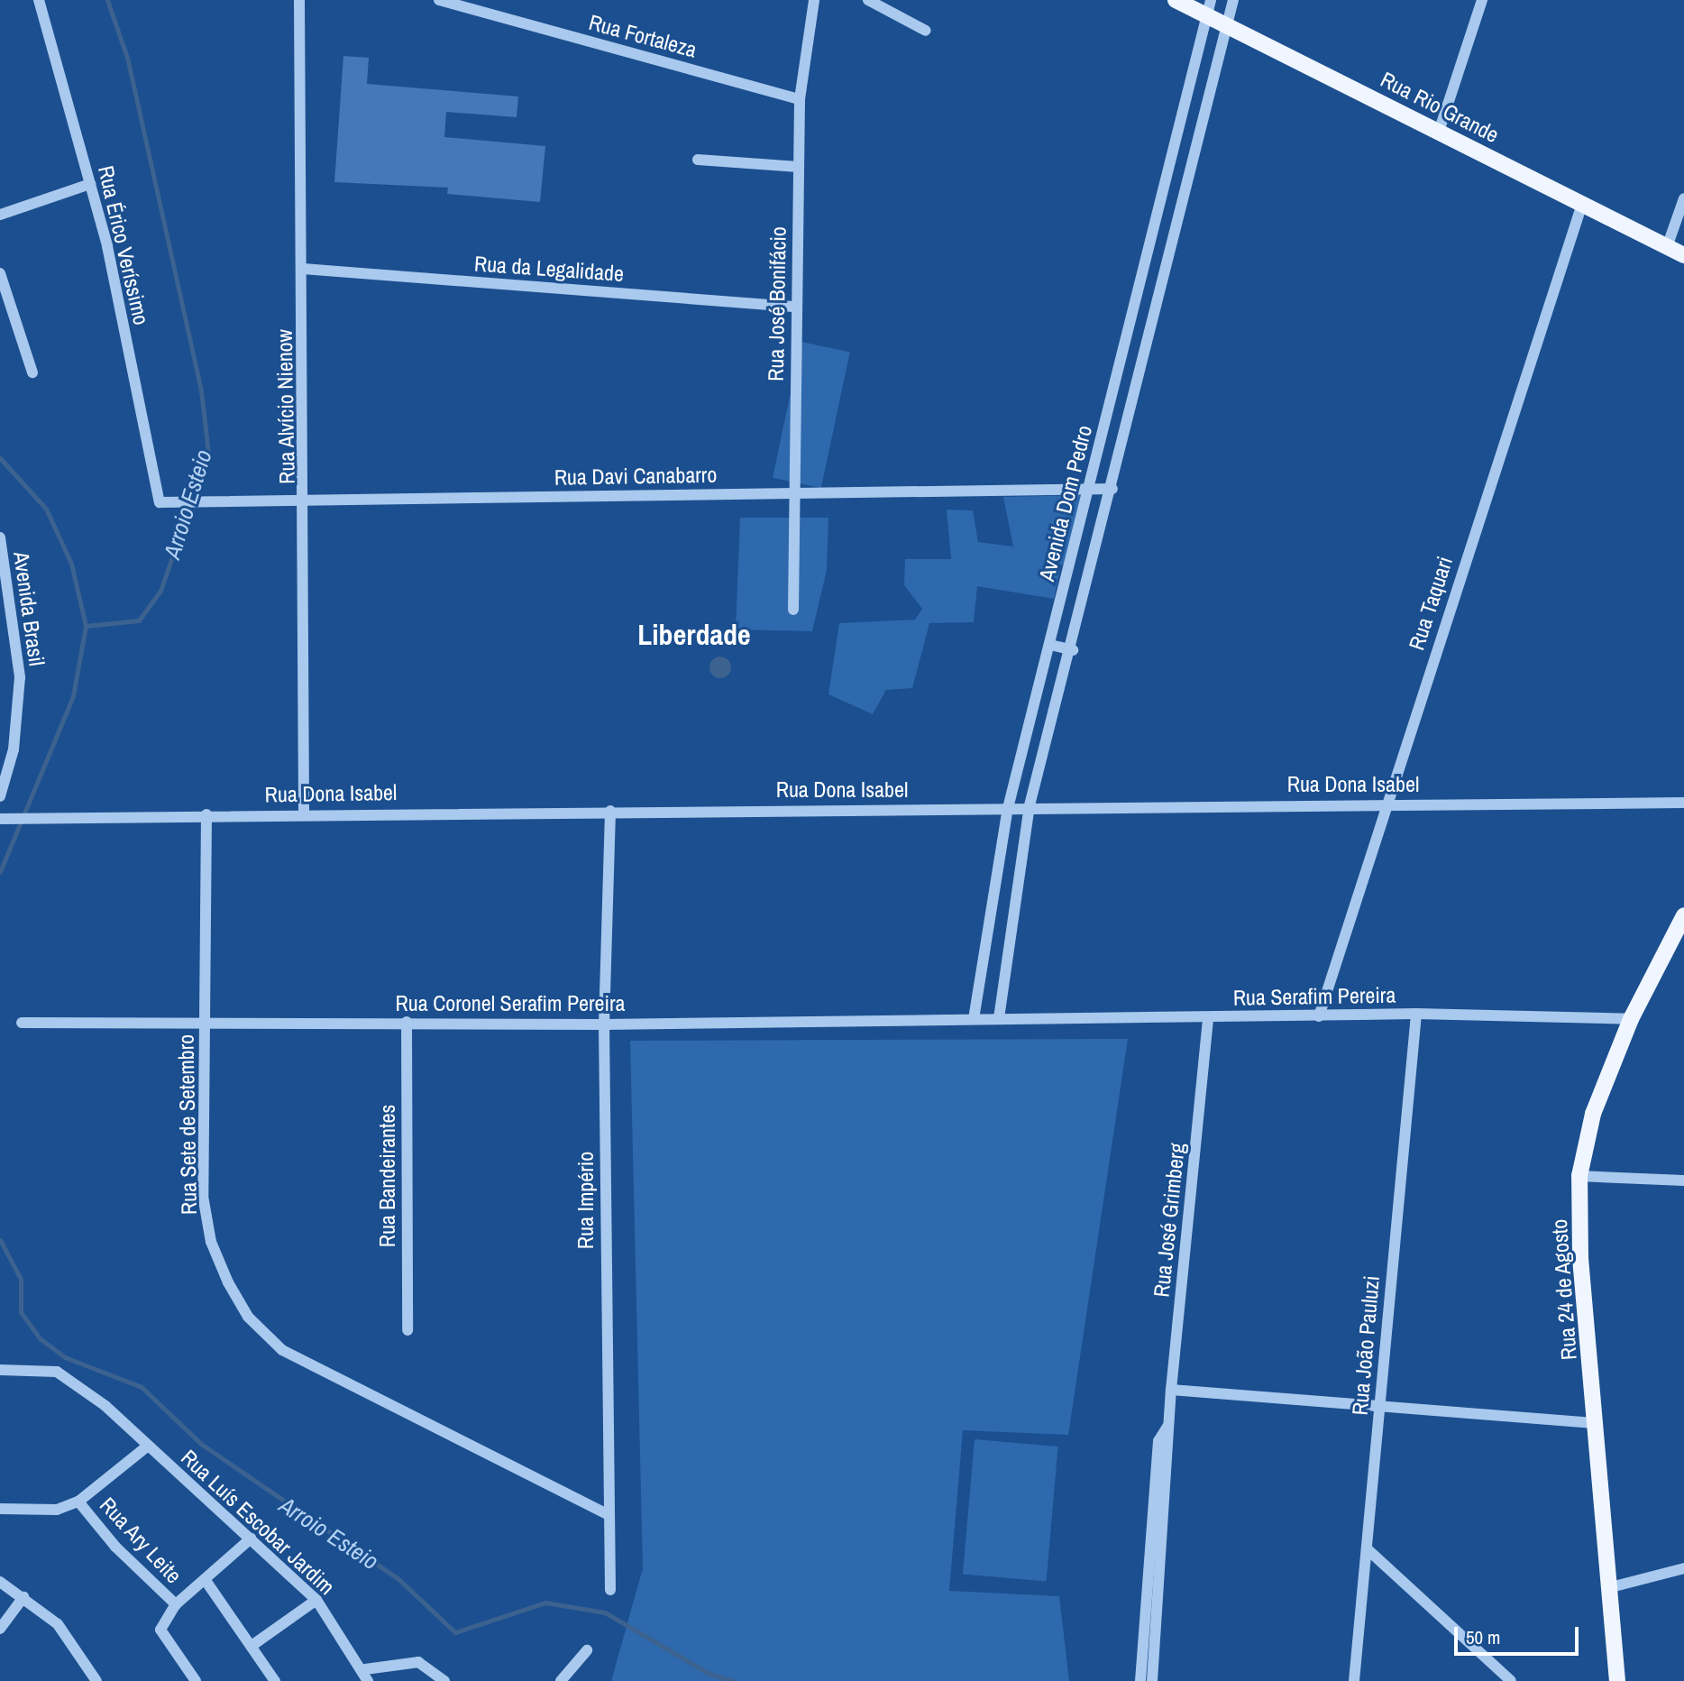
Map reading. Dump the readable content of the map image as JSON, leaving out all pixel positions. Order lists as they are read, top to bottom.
{
  "streets": {
    "main road": ["Rua Rio Grande", "Rua 24 de Agosto"],
    "street": [
      "Rua Fortaleza",
      "Rua Érico Veríssimo",
      "Rua da Legalidade",
      "Rua José Bonifácio",
      "Rua Alvício Nienow",
      "Rua Davi Canabarro",
      "Avenida Dom Pedro",
      "Rua Taquari",
      "Avenida Brasil",
      "Rua Dona Isabel",
      "Rua Serafim Pereira",
      "Rua Coronel Serafim Pereira",
      "Rua Sete de Setembro",
      "Rua Bandeirantes",
      "Rua Império",
      "Rua José Grimberg",
      "Rua João Pauluzi",
      "Rua Luís Escobar Jardim",
      "Rua Ary Leite"
    ]
  },
  "crossings": [
    ["Rua Fortaleza", "Rua José Bonifácio"],
    ["Rua Rio Grande", "Avenida Dom Pedro"],
    ["Rua Rio Grande", "Rua Taquari"],
    ["Rua Érico Veríssimo", "Rua Davi Canabarro"],
    ["Rua da Legalidade", "Rua José Bonifácio"],
    ["Rua da Legalidade", "Rua Alvício Nienow"],
    ["Rua José Bonifácio", "Rua Davi Canabarro"],
    ["Rua Alvício Nienow", "Rua Davi Canabarro"],
    ["Rua Alvício Nienow", "Rua Dona Isabel"],
    ["Rua Davi Canabarro", "Avenida Dom Pedro"],
    ["Avenida Dom Pedro", "Rua Dona Isabel"],
    ["Avenida Dom Pedro", "Rua Serafim Pereira"],
    ["Avenida Dom Pedro", "Rua Coronel Serafim Pereira"],
    ["Rua Taquari", "Rua Dona Isabel"],
    ["Rua Taquari", "Rua Serafim Pereira"],
    ["Rua Dona Isabel", "Rua Sete de Setembro"],
    ["Rua Dona Isabel", "Rua Império"],
    ["Rua Serafim Pereira", "Rua Coronel Serafim Pereira"],
    ["Rua Serafim Pereira", "Rua José Grimberg"],
    ["Rua Serafim Pereira", "Rua 24 de Agosto"],
    ["Rua Serafim Pereira", "Rua João Pauluzi"],
    ["Rua Coronel Serafim Pereira", "Rua Sete de Setembro"],
    ["Rua Coronel Serafim Pereira", "Rua Bandeirantes"],
    ["Rua Coronel Serafim Pereira", "Rua Império"],
    ["Rua Sete de Setembro", "Rua Império"]
  ],
  "districts": ["Liberdade"],
  "water": ["Arroio Esteio"],
  "scale_bar": "50 m"
}
